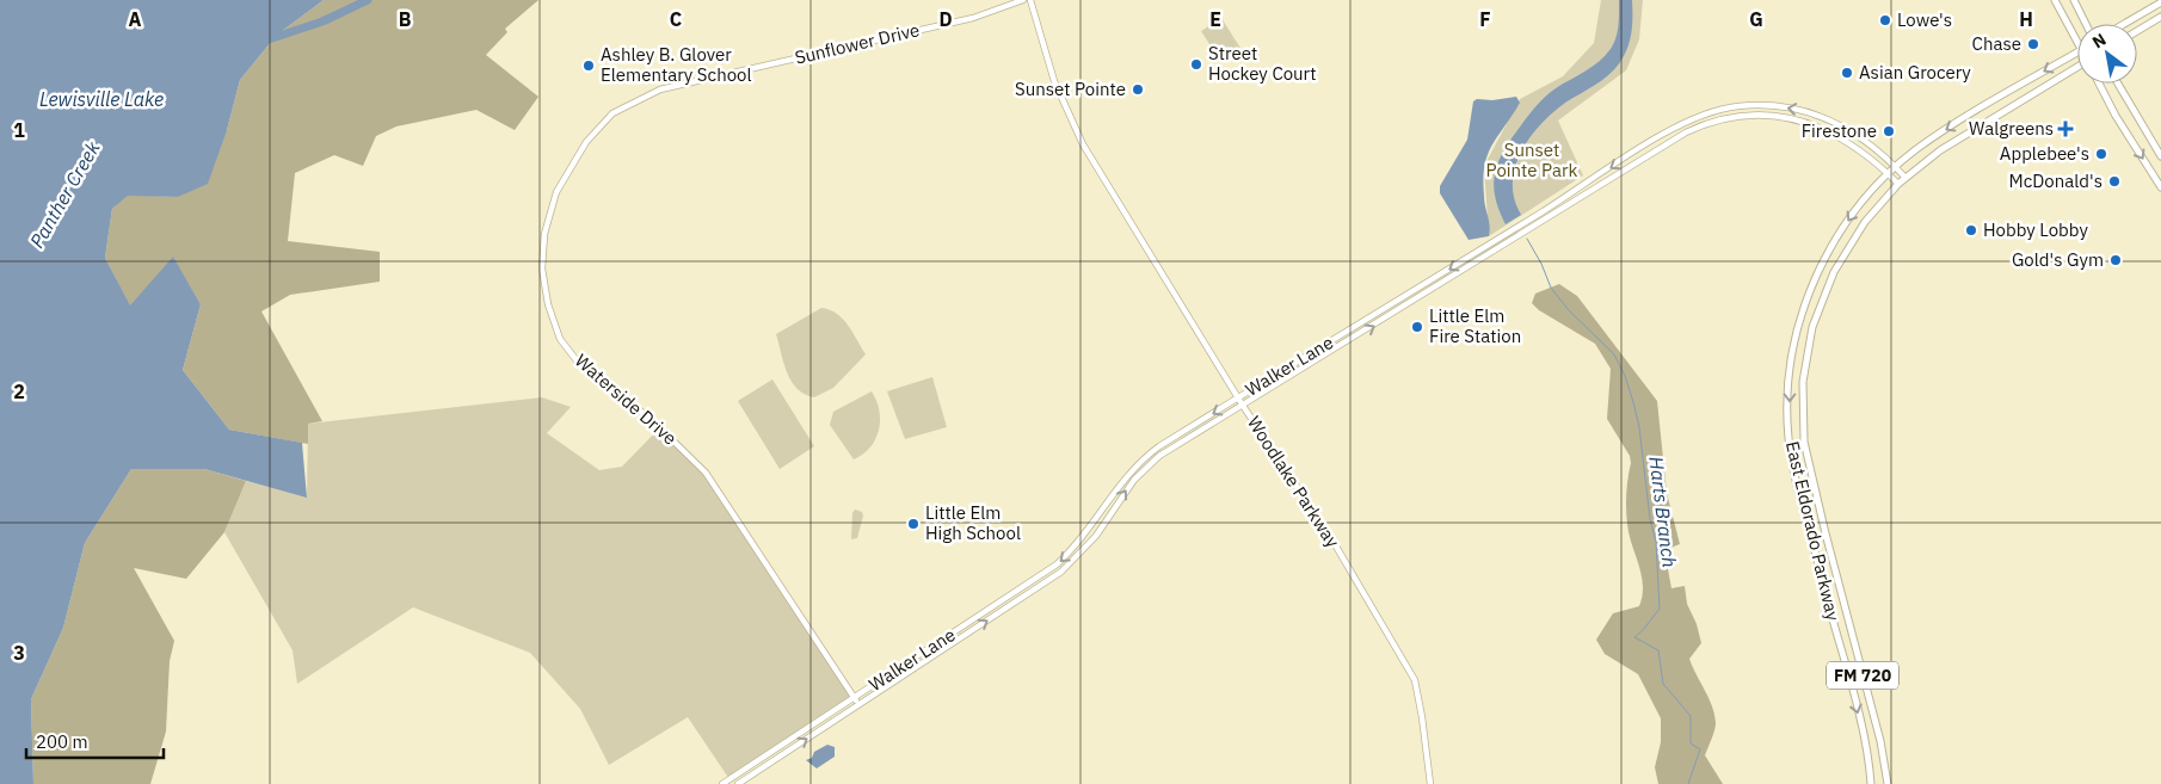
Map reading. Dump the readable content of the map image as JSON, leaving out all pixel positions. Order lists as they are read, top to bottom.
{
  "streets": {
    "main road": ["East Eldorado Parkway", "FM 720"],
    "street": [
      "Sunflower Drive",
      "Walker Lane",
      "Waterside Drive",
      "Woodlake Parkway"
    ]
  },
  "crossings": [
    ["Sunflower Drive", "Waterside Drive"],
    ["Walker Lane", "Waterside Drive"],
    ["Walker Lane", "Woodlake Parkway"],
    ["Walker Lane", "East Eldorado Parkway"]
  ],
  "water": ["Lewisville Lake", "Panther Creek", "Harts Branch"],
  "parks": ["Sunset Pointe Park"],
  "places": {
    "other": [
      "Lowe's",
      "Chase",
      "Street Hockey Court",
      "Ashley B. Glover Elementary School",
      "Asian Grocery",
      "Sunset Pointe",
      "Firestone",
      "Applebee's",
      "McDonald's",
      "Hobby Lobby",
      "Gold's Gym",
      "Little Elm Fire Station",
      "Little Elm High School"
    ],
    "health": ["Walgreens"]
  },
  "scale_bar": "200 m",
  "north": "top left",
  "grid": {
    "columns": [
      "A",
      "B",
      "C",
      "D",
      "E",
      "F",
      "G",
      "H"
    ],
    "rows": ["1", "2", "3"]
  }
}
